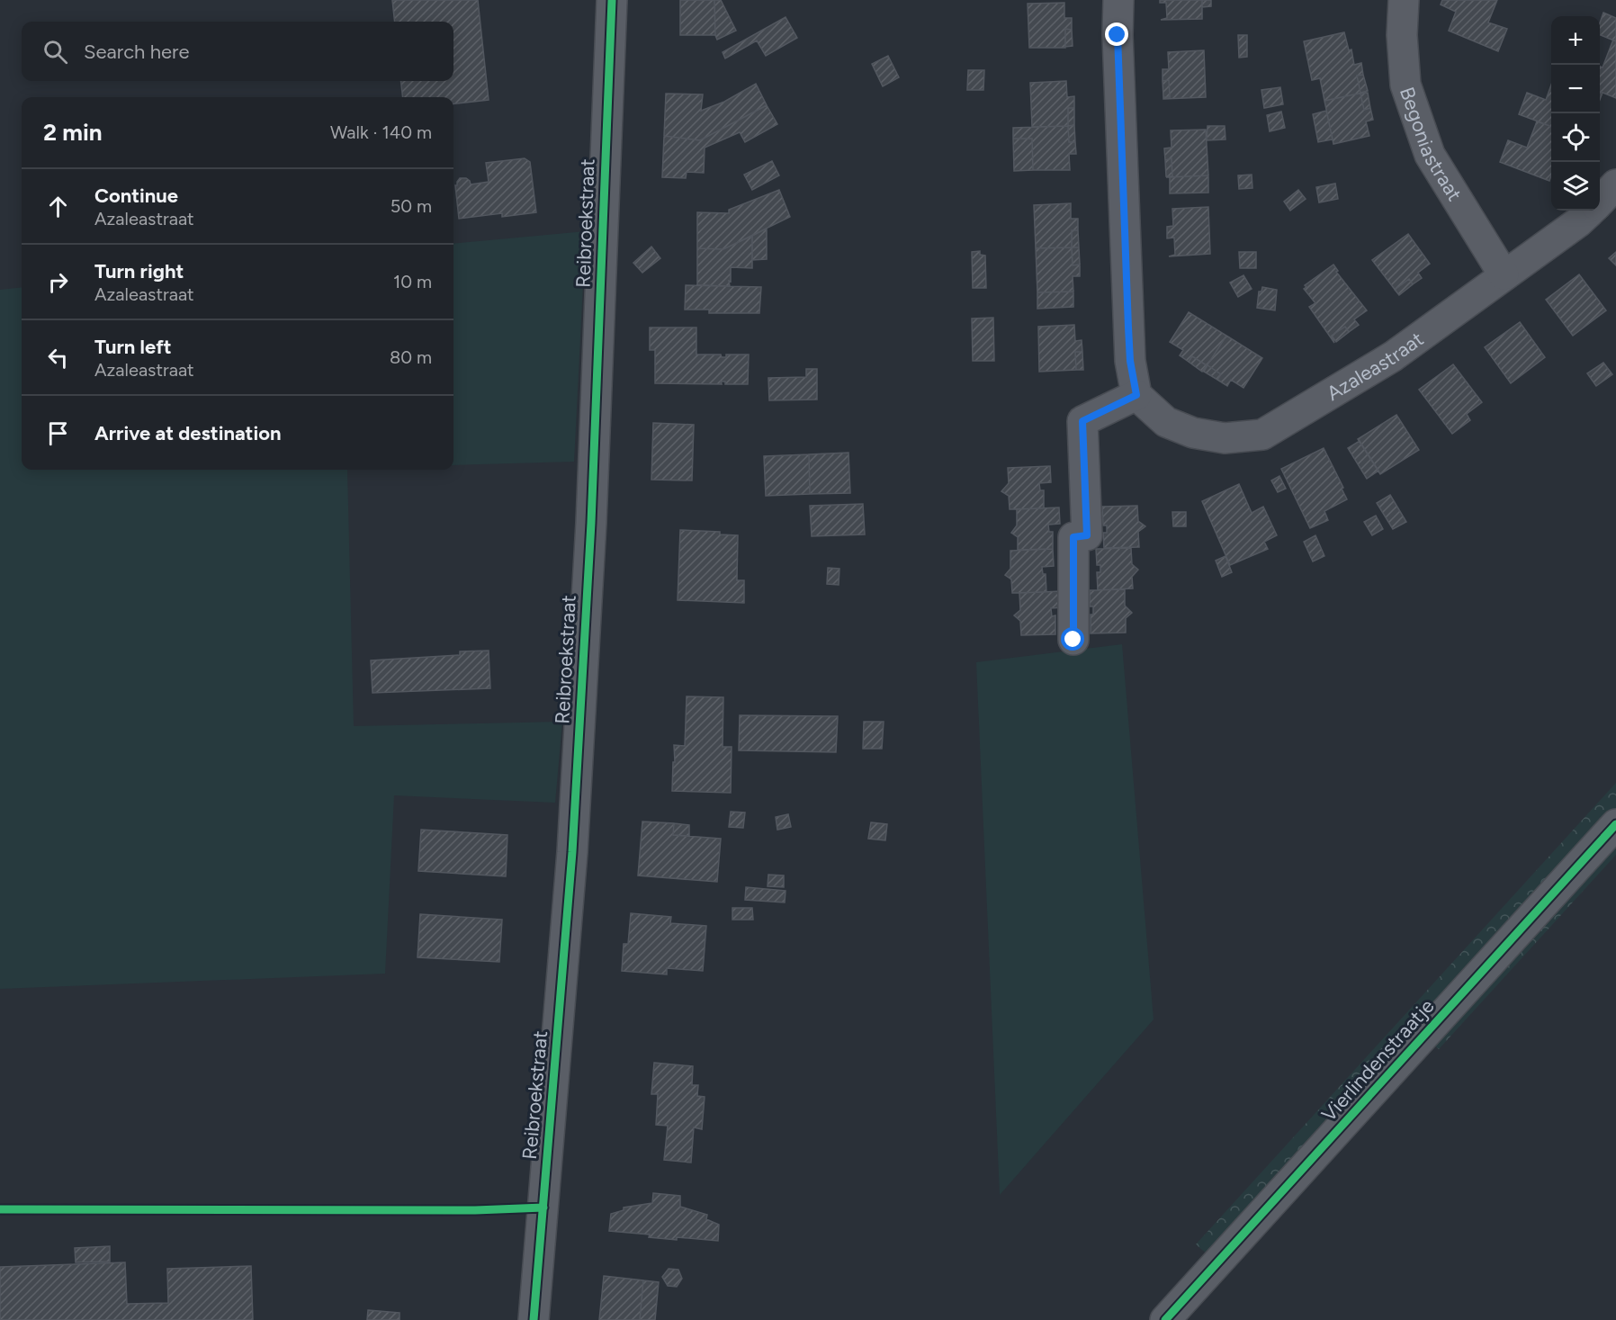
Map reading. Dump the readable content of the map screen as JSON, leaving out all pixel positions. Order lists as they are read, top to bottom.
{
  "streets": {
    "street": [
      "Begoniastraat",
      "Reibroekstraat",
      "Azaleastraat",
      "Vierlindenstraatje"
    ]
  },
  "crossings": [
    ["Begoniastraat", "Azaleastraat"]
  ],
  "page": {
    "map_buttons": ["+", "−"],
    "search": "Search here",
    "heading": ["2 min", "Walk · 140 m"],
    "list": [
      ["Continue", "Azaleastraat", "50 m"],
      ["Turn right", "Azaleastraat", "10 m"],
      ["Turn left", "Azaleastraat", "80 m"],
      "Arrive at destination"
    ]
  }
}
